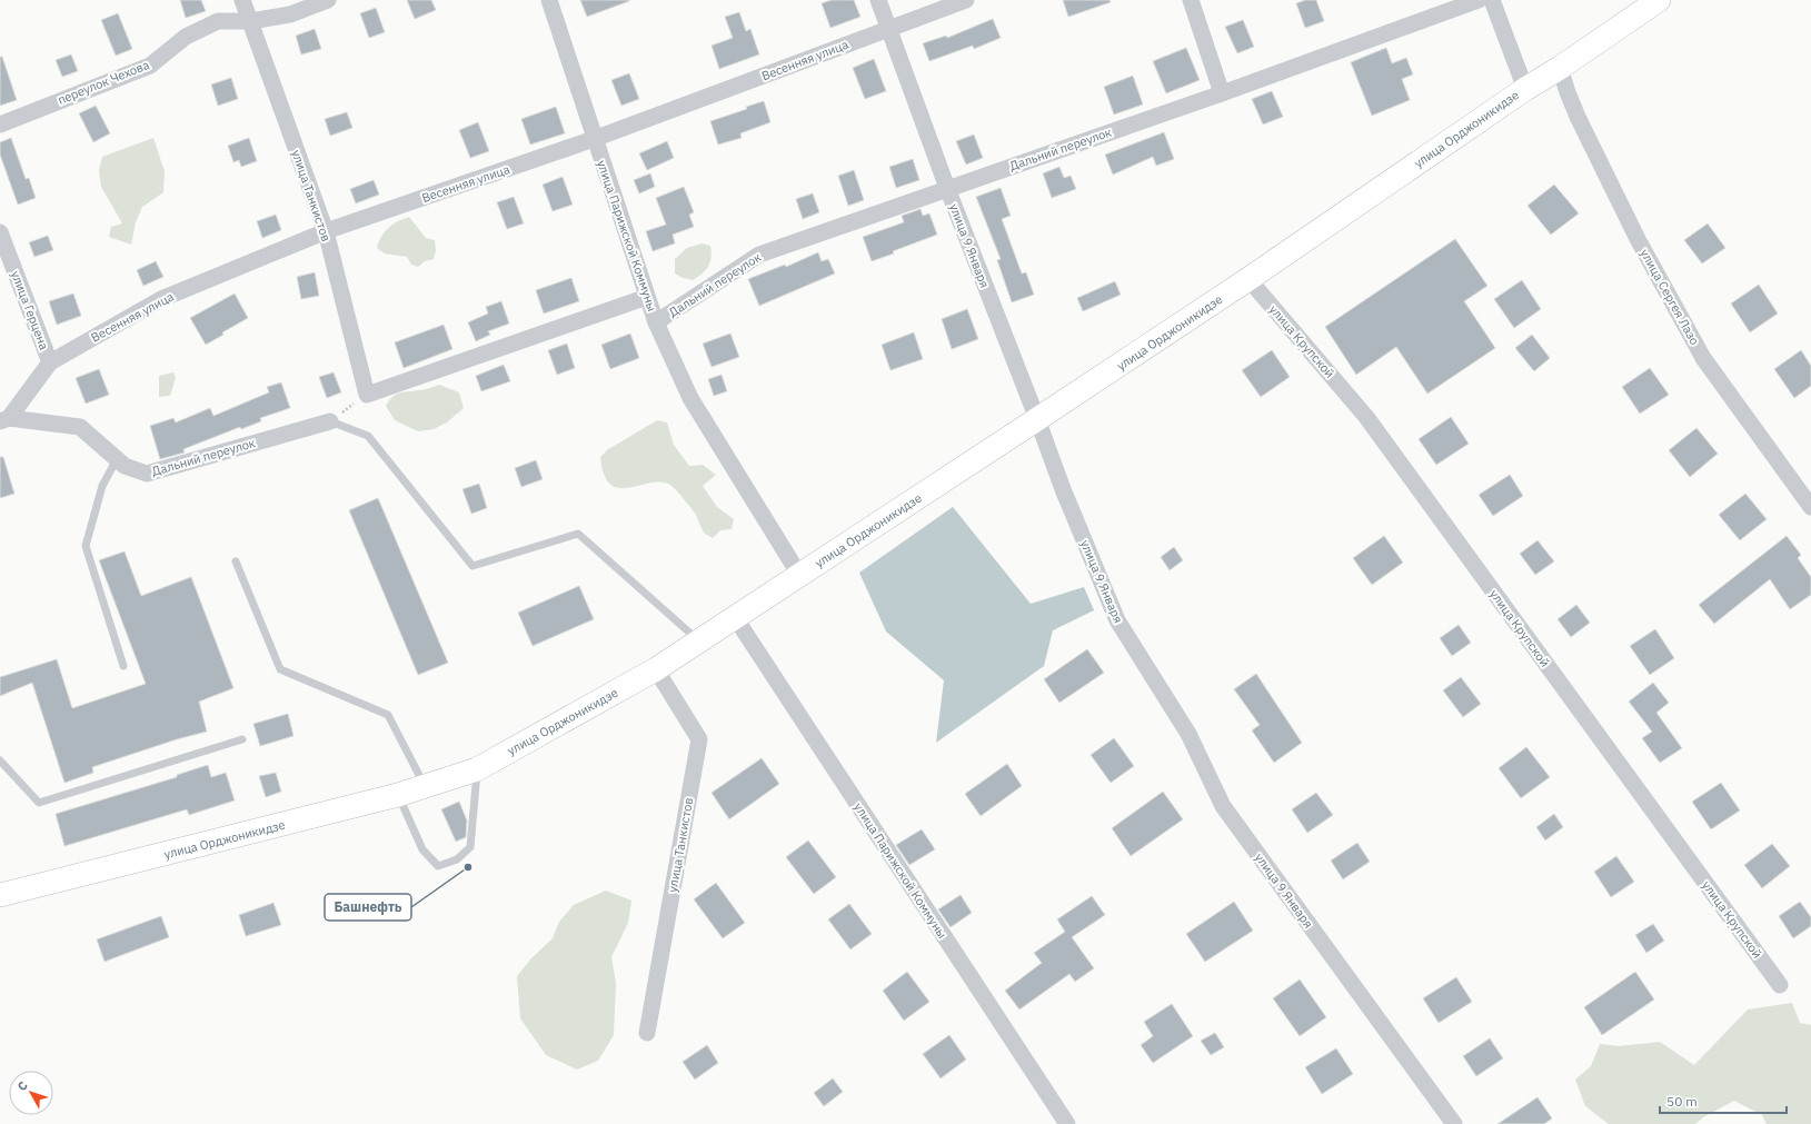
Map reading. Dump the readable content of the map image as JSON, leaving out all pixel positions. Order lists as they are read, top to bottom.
{
  "streets": {
    "main road": ["улица Орджоникидзе"],
    "street": [
      "Весенняя улица",
      "переулок Чехова",
      "Дальний переулок",
      "улица Танкистов",
      "улица Парижской Коммуны",
      "улица 9 Января",
      "улица Сергея Лазо",
      "улица Герцена",
      "улица Крупской"
    ]
  },
  "crossings": [
    ["Весенняя улица", "Дальний переулок"],
    ["Весенняя улица", "улица Танкистов"],
    ["Весенняя улица", "улица Парижской Коммуны"],
    ["Весенняя улица", "улица 9 Января"],
    ["Весенняя улица", "улица Герцена"],
    ["переулок Чехова", "улица Танкистов"],
    ["улица Орджоникидзе", "улица Танкистов"],
    ["улица Орджоникидзе", "улица Парижской Коммуны"],
    ["улица Орджоникидзе", "улица 9 Января"],
    ["улица Орджоникидзе", "улица Сергея Лазо"],
    ["улица Орджоникидзе", "улица Крупской"],
    ["Дальний переулок", "улица Парижской Коммуны"],
    ["Дальний переулок", "улица 9 Января"]
  ],
  "places": ["Башнефть"],
  "scale_bar": "50 m",
  "north": "top left"
}
